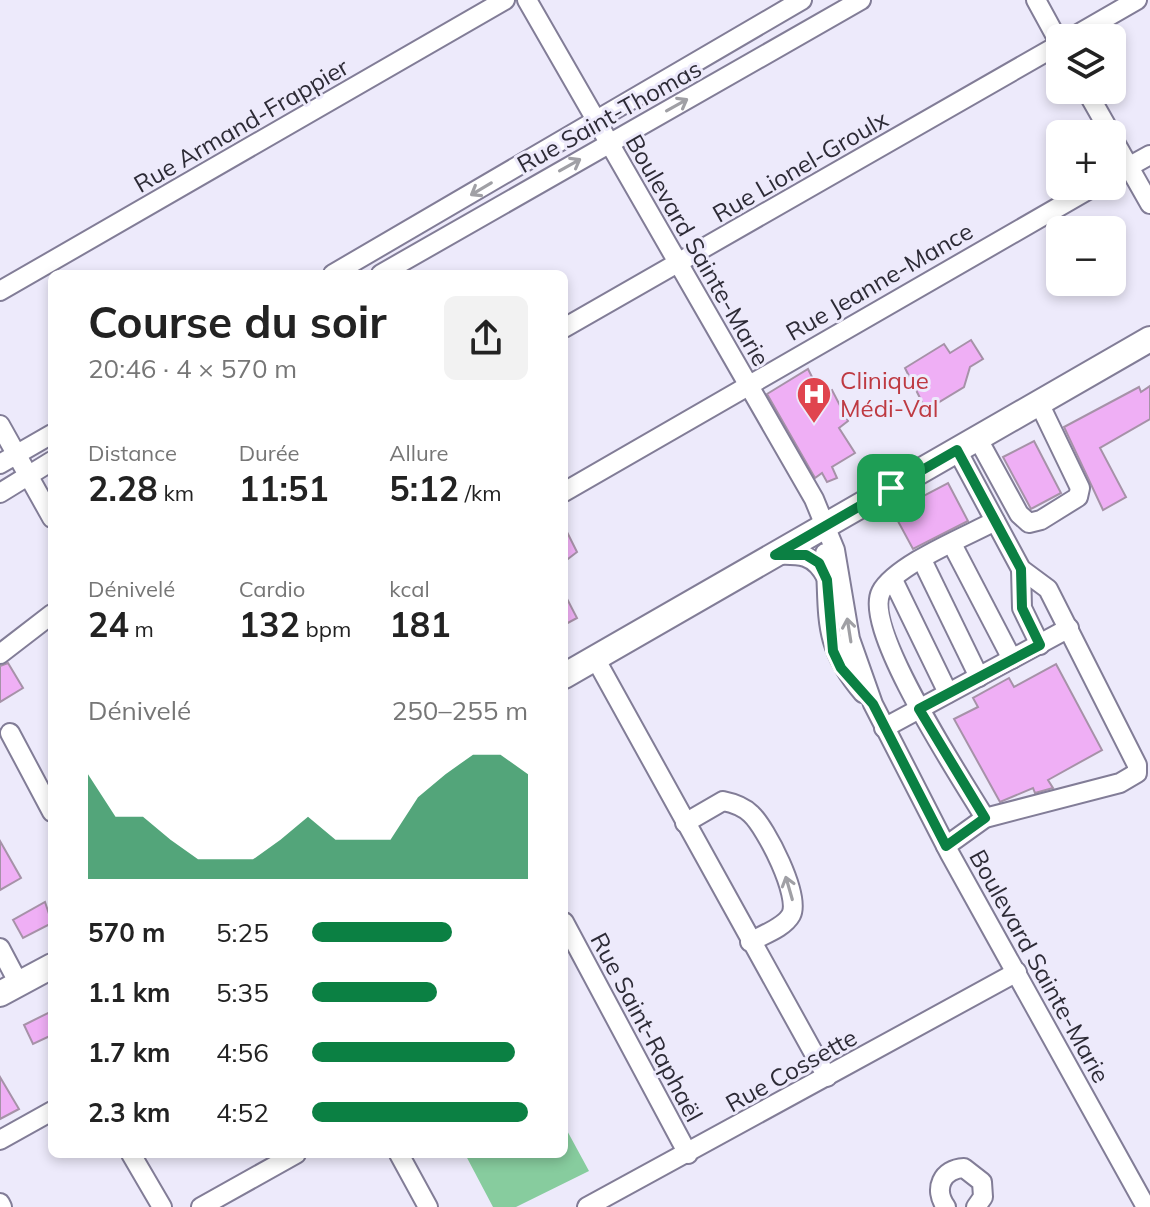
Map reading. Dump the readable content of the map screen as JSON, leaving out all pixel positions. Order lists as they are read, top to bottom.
{
  "streets": {
    "street": [
      "Rue Saint-Thomas",
      "Rue Armand-Frappier",
      "Rue Lionel-Groulx",
      "Boulevard Sainte-Marie",
      "Rue Jeanne-Mance",
      "Rue Saint-Raphaël",
      "Rue Cossette"
    ]
  },
  "crossings": [
    ["Rue Saint-Thomas", "Boulevard Sainte-Marie"],
    ["Rue Lionel-Groulx", "Boulevard Sainte-Marie"],
    ["Boulevard Sainte-Marie", "Rue Jeanne-Mance"],
    ["Boulevard Sainte-Marie", "Rue Cossette"],
    ["Rue Saint-Raphaël", "Rue Cossette"]
  ],
  "places": {
    "hospital": ["Clinique Médi-Val"]
  },
  "page": {
    "map_buttons": ["+", "−"],
    "heading": ["Course du soir", "20:46 · 4 × 570 m"],
    "stats": [
      ["Distance", "2.28 km"],
      ["Durée", "11:51"],
      ["Allure", "5:12 /km"],
      ["Dénivelé", "24 m"],
      ["Cardio", "132 bpm"],
      ["kcal", "181"]
    ],
    "chart": ["Dénivelé", "250–255 m"],
    "list": [
      {
        "name": "570 m",
        "note": "5:25"
      },
      {
        "name": "1.1 km",
        "note": "5:35"
      },
      {
        "name": "1.7 km",
        "note": "4:56"
      },
      {
        "name": "2.3 km",
        "note": "4:52"
      }
    ]
  }
}
